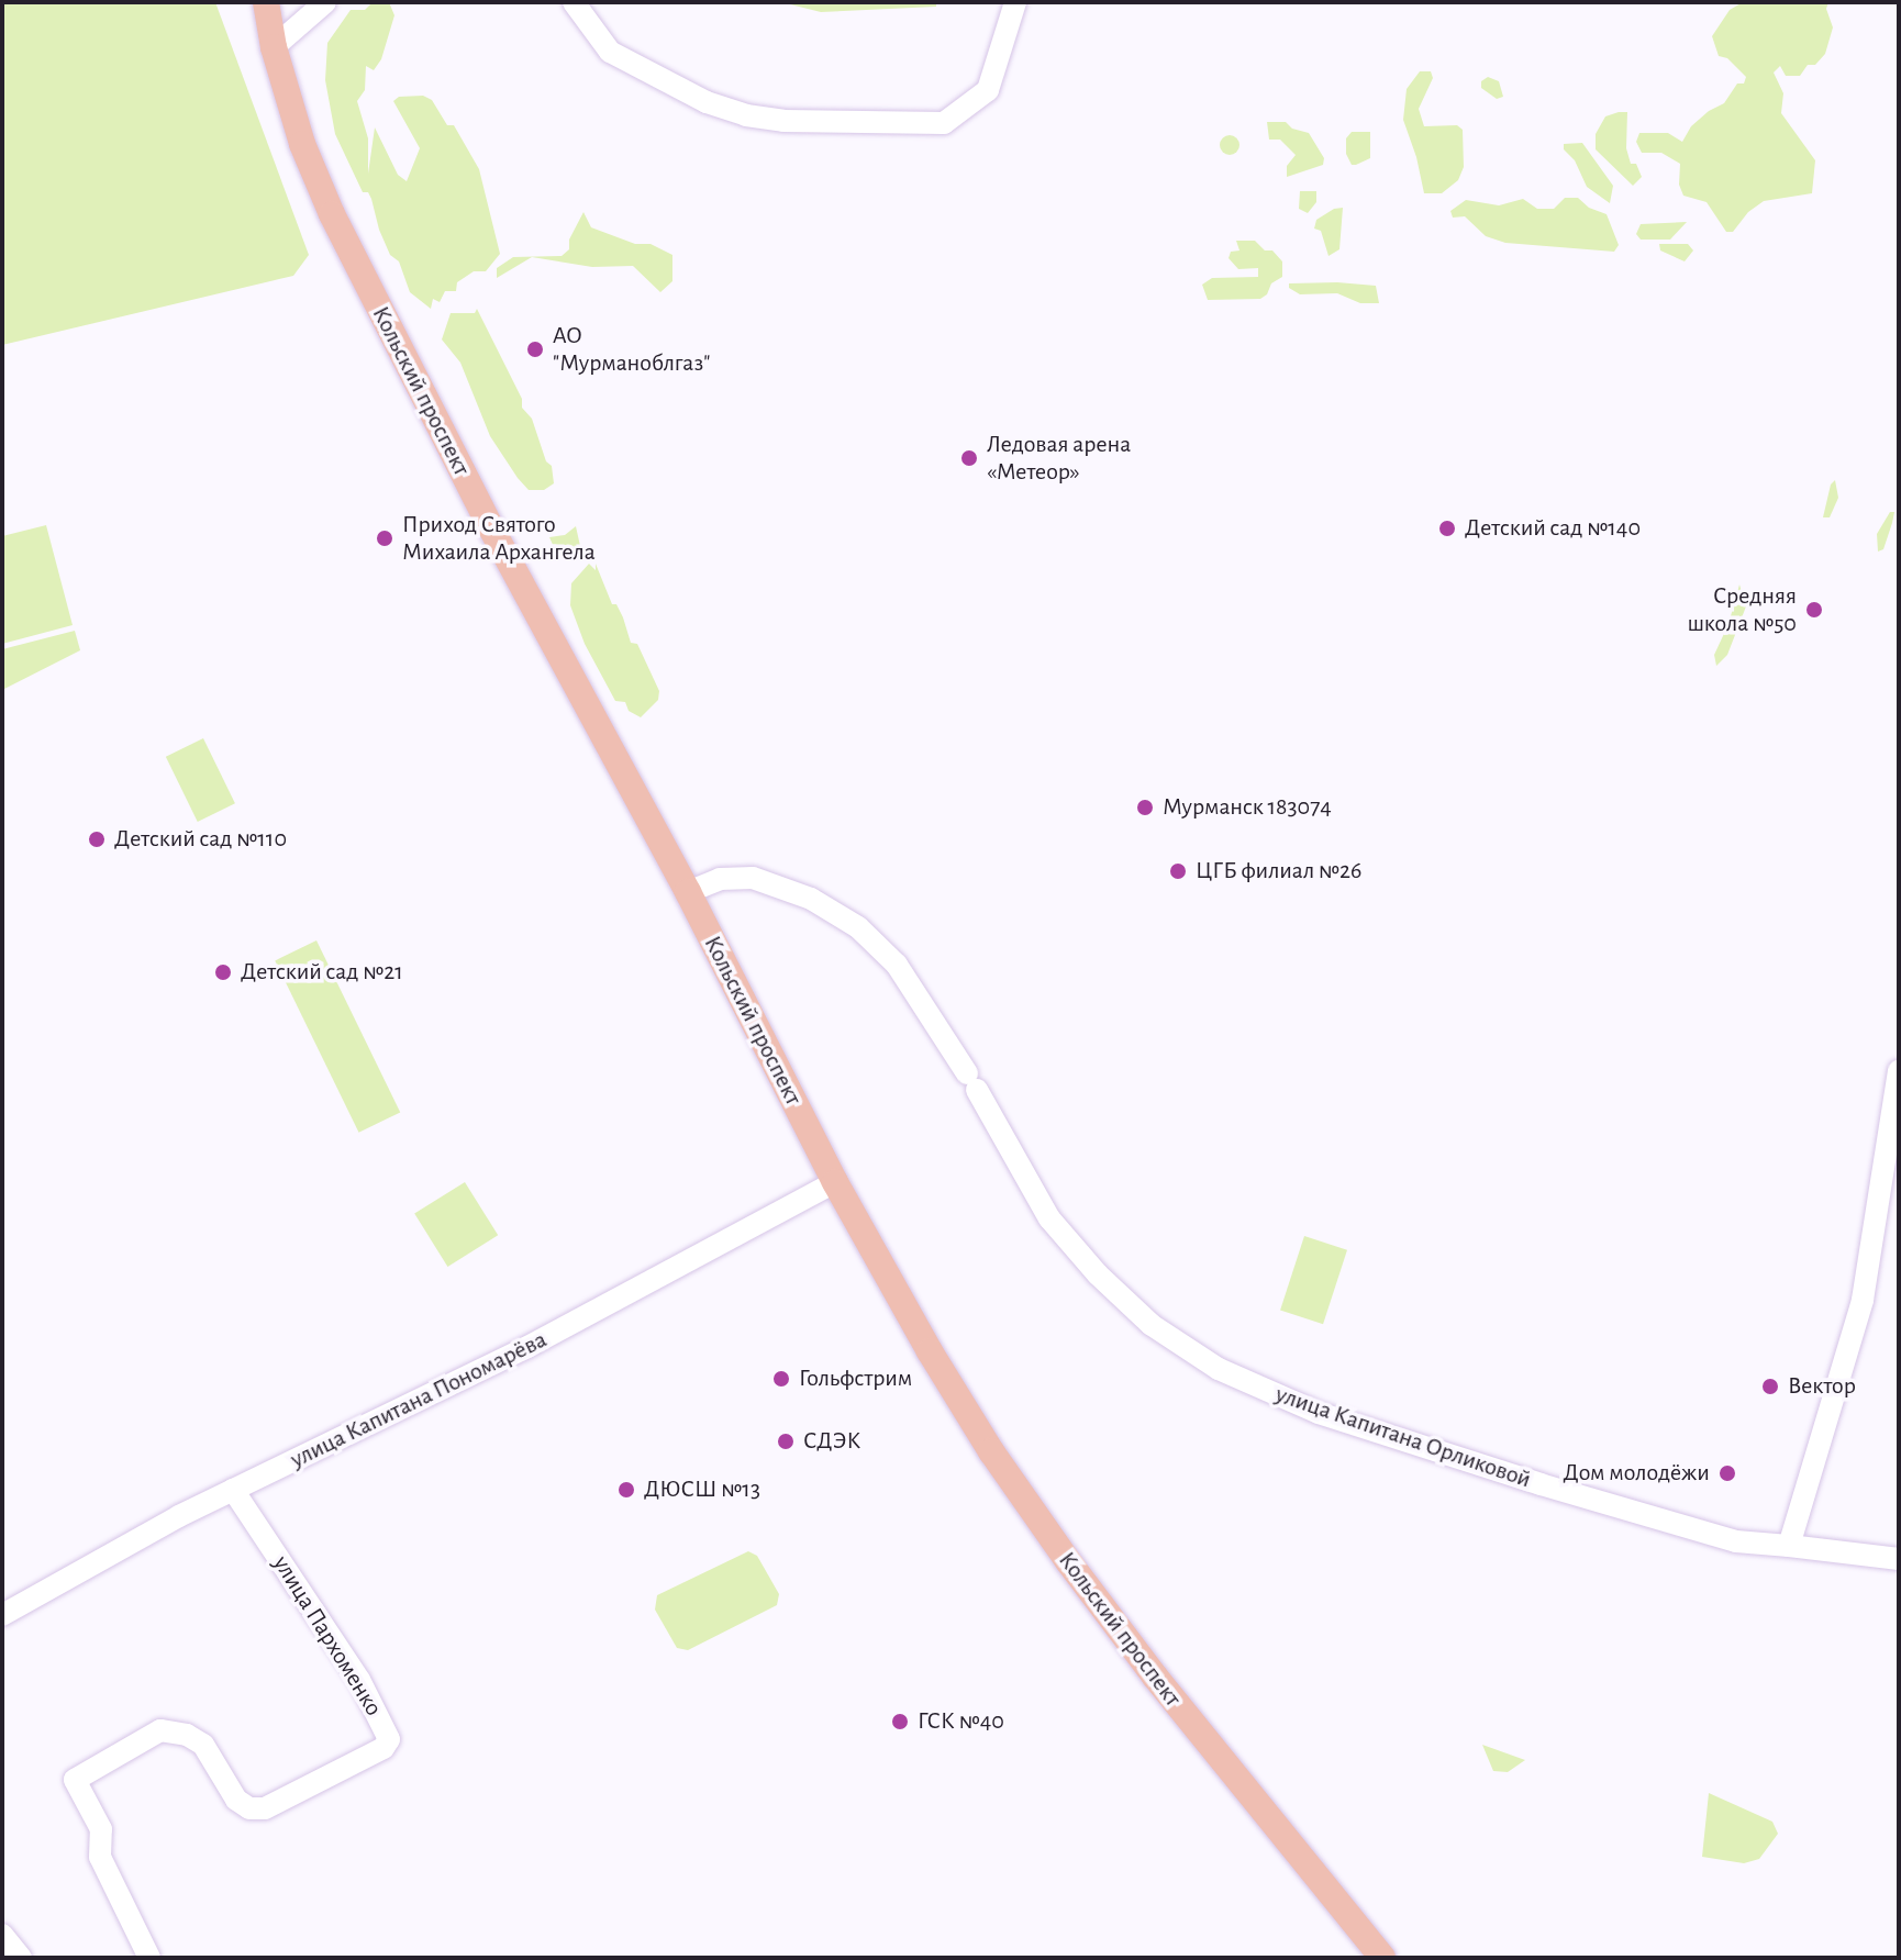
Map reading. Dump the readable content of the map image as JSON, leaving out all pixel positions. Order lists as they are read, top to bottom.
{
  "streets": {
    "main road": ["Кольский проспект"],
    "street": ["улица Капитана Пономарёва", "улица Капитана Орликовой", "улица Пархоменко"]
  },
  "crossings": [
    ["Кольский проспект", "улица Капитана Пономарёва"],
    ["Кольский проспект", "улица Капитана Орликовой"],
    ["улица Капитана Пономарёва", "улица Пархоменко"]
  ],
  "places": [
    "AO \"Мурманоблгаз\"",
    "Ледовая арена «Метеор»",
    "Детский сад №140",
    "Приход Святого Михаила Архангела",
    "Средняя школа №50",
    "Мурманск 183074",
    "Детский сад №110",
    "ЦГБ филиал №26",
    "Детский сад №21",
    "Гольфстрим",
    "Вектор",
    "СДЭК",
    "Дом молодёжи",
    "ДЮСШ №13",
    "ГСК №40"
  ]
}
